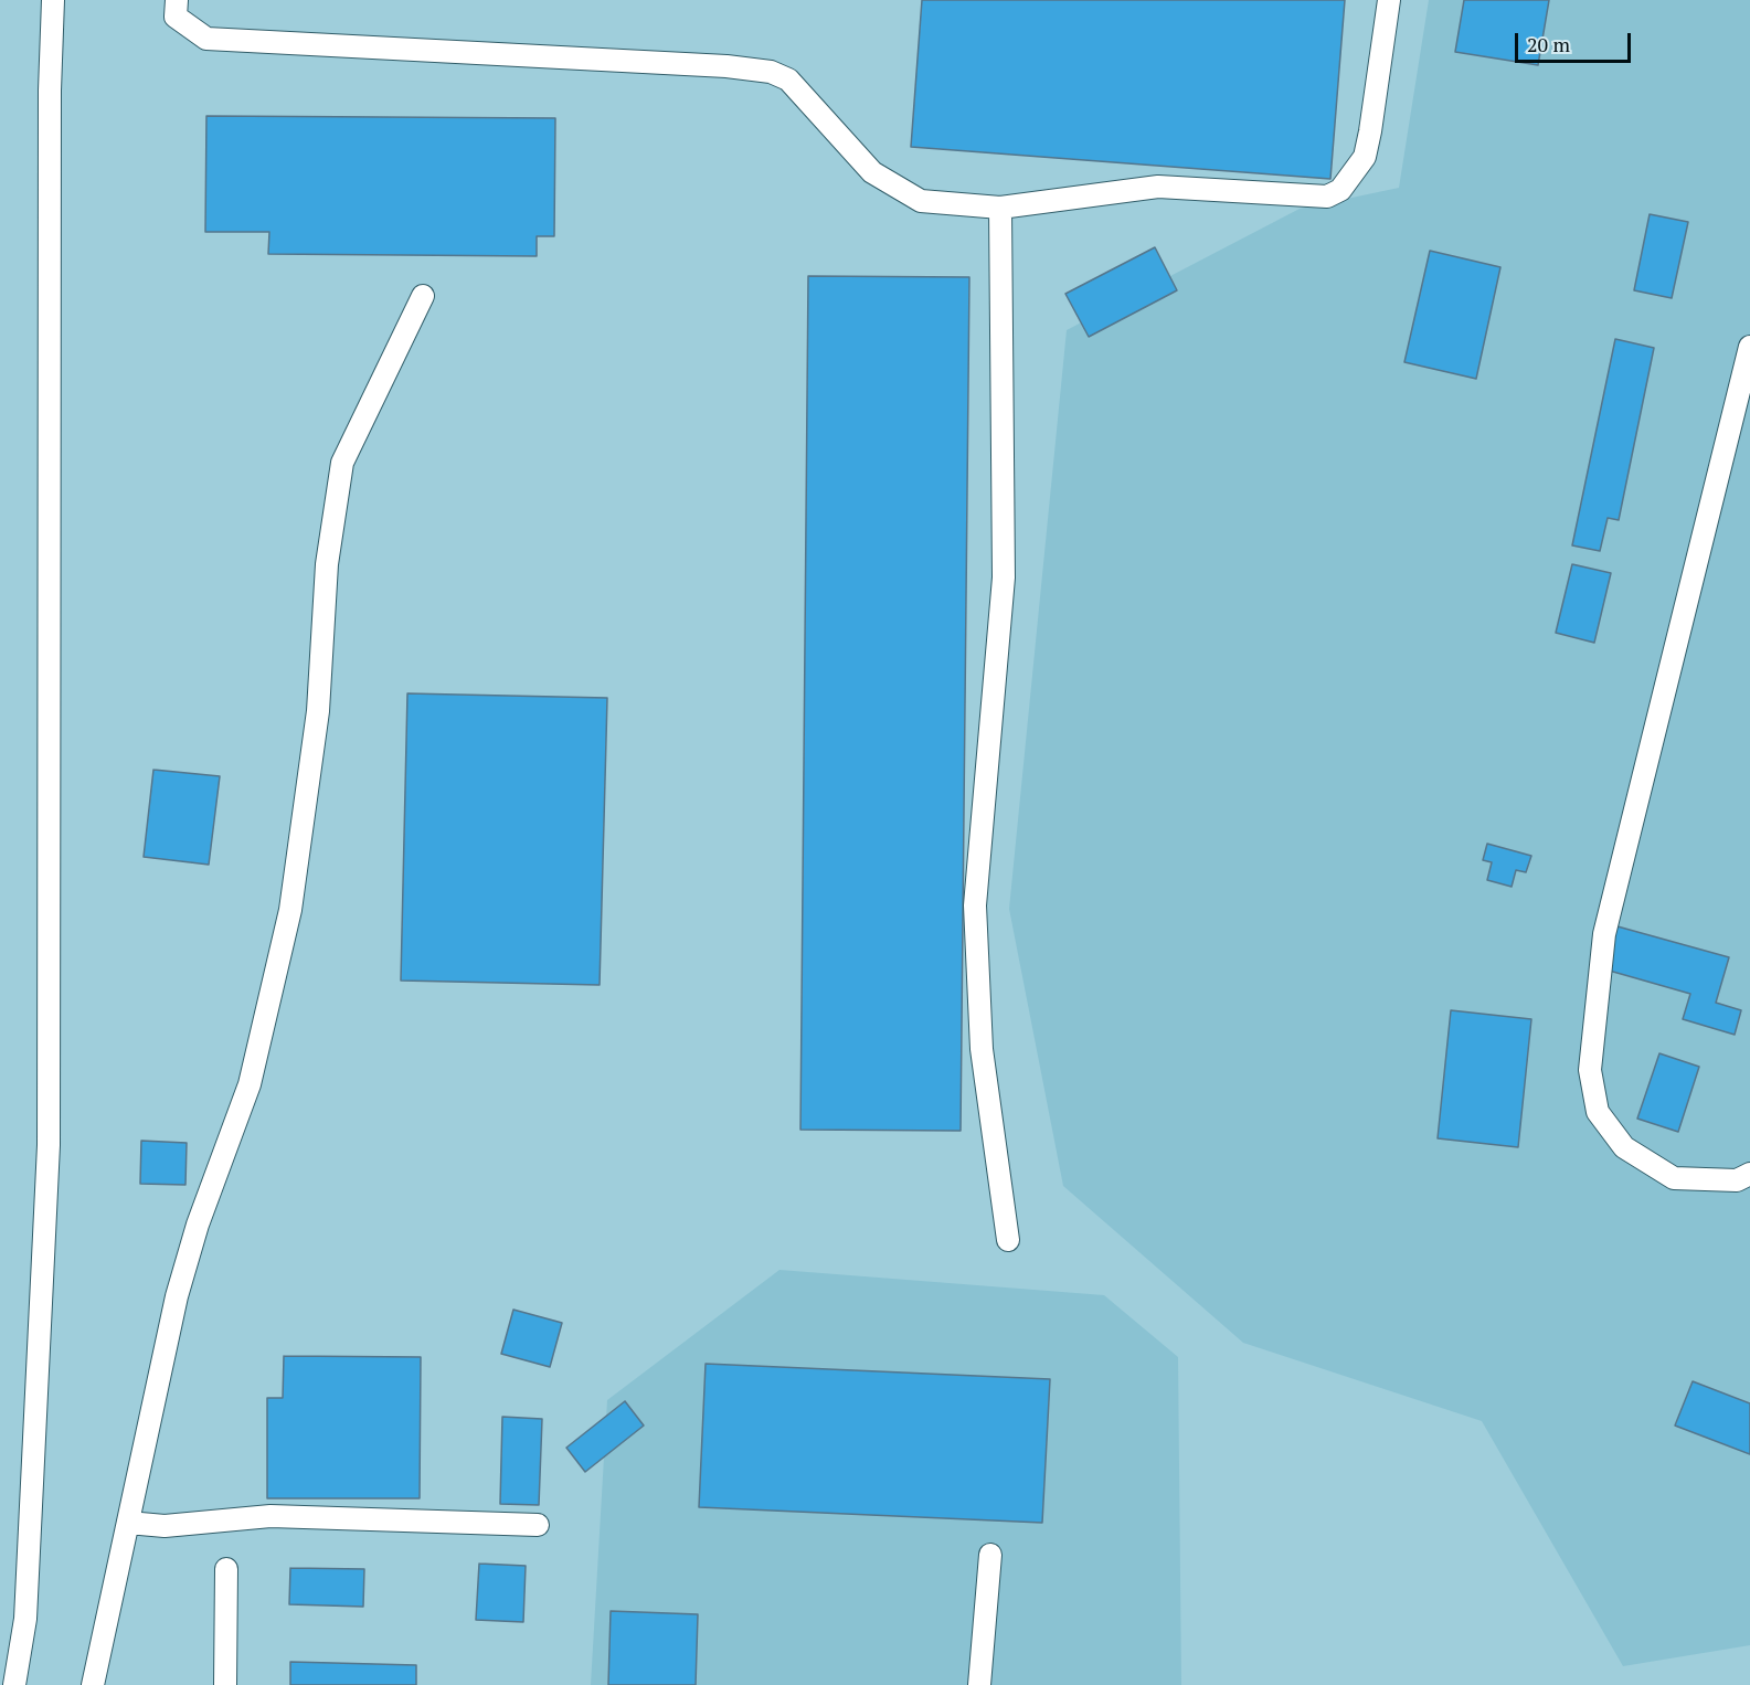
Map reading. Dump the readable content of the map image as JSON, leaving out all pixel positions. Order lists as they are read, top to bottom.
{
  "scale_bar": "20 m"
}
